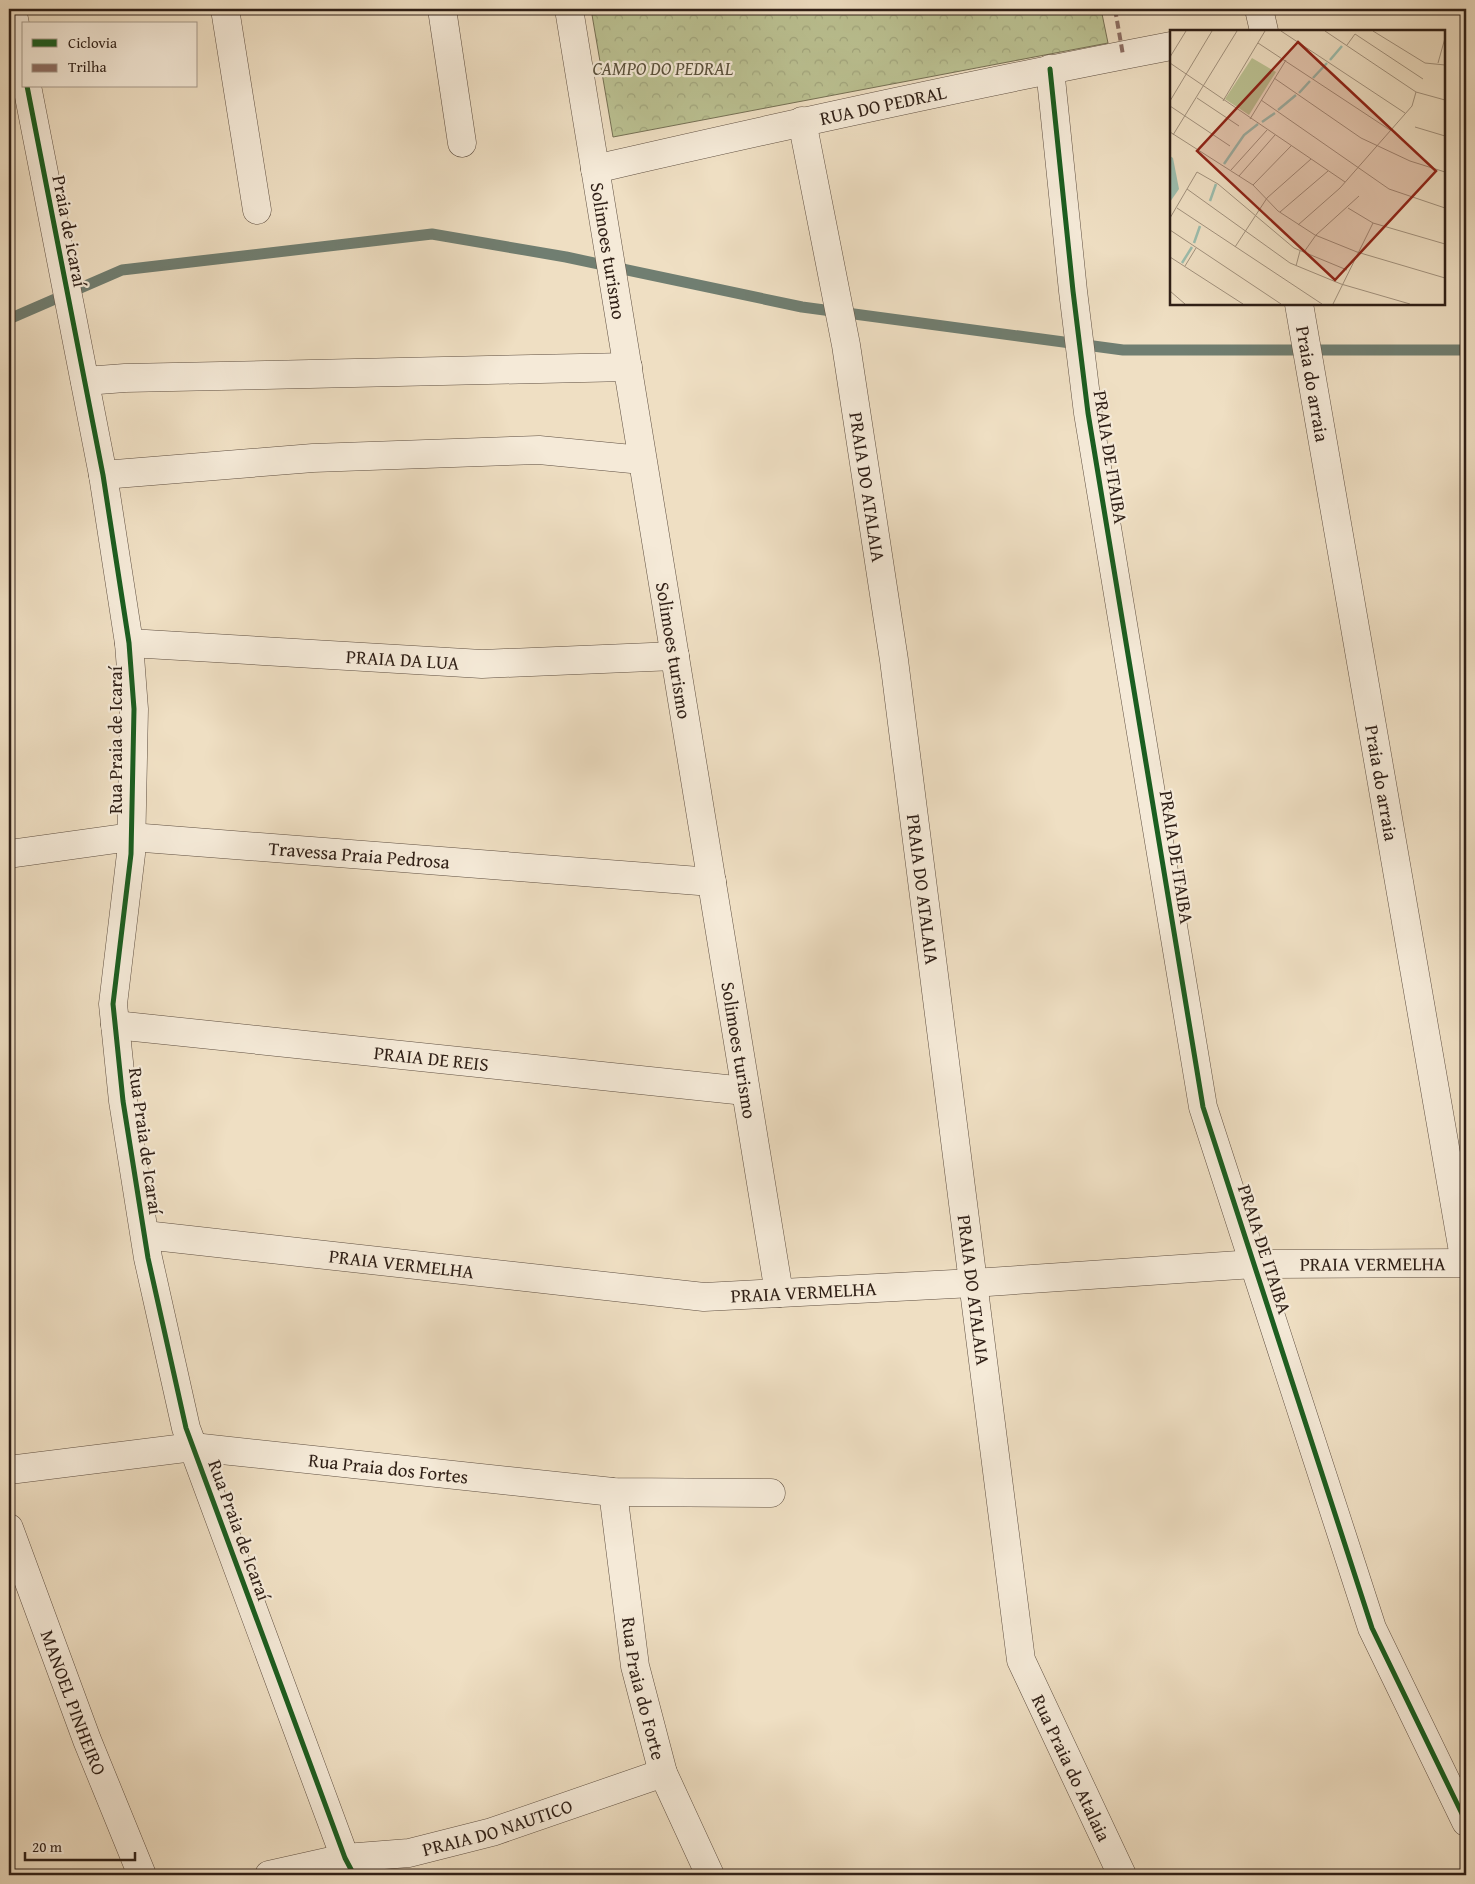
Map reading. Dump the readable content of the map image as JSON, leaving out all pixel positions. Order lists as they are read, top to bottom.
{
  "streets": {
    "street": [
      "RUA DO PEDRAL",
      "Praia de icaraí",
      "Solimoes turismo",
      "Praia do arraia",
      "PRAIA DE ITAIBA",
      "PRAIA DO ATALAIA",
      "PRAIA DA LUA",
      "Rua Praia de Icaraí",
      "Travessa Praia Pedrosa",
      "PRAIA DE REIS",
      "PRAIA VERMELHA",
      "Rua Praia dos Fortes",
      "Rua Praia do Forte",
      "MANOEL PINHEIRO",
      "Rua Praia do Atalaia",
      "PRAIA DO NAUTICO"
    ]
  },
  "crossings": [
    ["RUA DO PEDRAL", "Solimoes turismo"],
    ["RUA DO PEDRAL", "PRAIA DE ITAIBA"],
    ["RUA DO PEDRAL", "PRAIA DO ATALAIA"],
    ["Praia de icaraí", "Rua Praia de Icaraí"],
    ["Solimoes turismo", "PRAIA DA LUA"],
    ["Solimoes turismo", "Travessa Praia Pedrosa"],
    ["Solimoes turismo", "PRAIA DE REIS"],
    ["Solimoes turismo", "PRAIA VERMELHA"],
    ["Praia do arraia", "PRAIA VERMELHA"],
    ["PRAIA DE ITAIBA", "PRAIA VERMELHA"],
    ["PRAIA DO ATALAIA", "PRAIA VERMELHA"],
    ["PRAIA DO ATALAIA", "Rua Praia do Atalaia"],
    ["PRAIA DA LUA", "Rua Praia de Icaraí"],
    ["Rua Praia de Icaraí", "Travessa Praia Pedrosa"],
    ["Rua Praia de Icaraí", "PRAIA DE REIS"],
    ["Rua Praia de Icaraí", "PRAIA VERMELHA"],
    ["Rua Praia de Icaraí", "Rua Praia dos Fortes"],
    ["Rua Praia de Icaraí", "PRAIA DO NAUTICO"],
    ["Rua Praia dos Fortes", "Rua Praia do Forte"],
    ["Rua Praia do Forte", "PRAIA DO NAUTICO"]
  ],
  "parks": ["CAMPO DO PEDRAL"],
  "legend": ["Ciclovia", "Trilha"],
  "scale_bar": "20 m"
}
